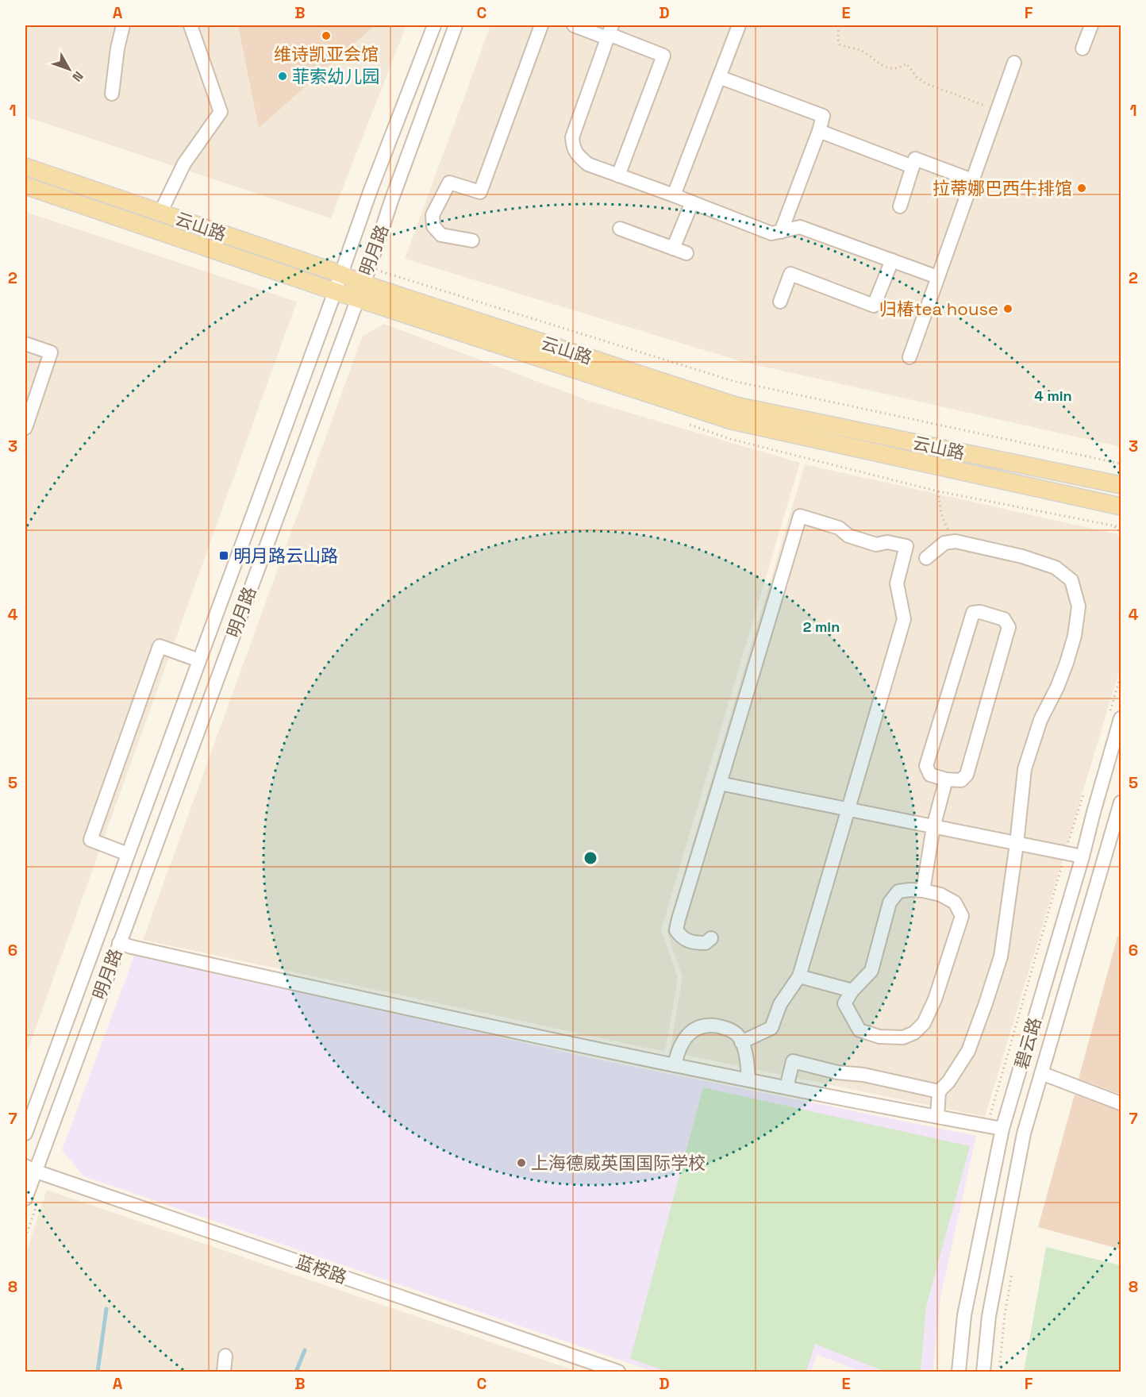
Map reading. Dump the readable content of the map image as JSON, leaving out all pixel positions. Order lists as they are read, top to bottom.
{
  "streets": {
    "main road": ["云山路"],
    "street": ["明月路", "碧云路", "蓝桉路"]
  },
  "crossings": [
    ["云山路", "明月路"],
    ["明月路", "蓝桉路"]
  ],
  "places": {
    "other": [
      "维诗凯亚会馆",
      "菲索幼儿园",
      "拉蒂娜巴西牛排馆",
      "归椿tea house",
      "上海德威英国国际学校"
    ],
    "transit": ["明月路云山路"]
  },
  "north": "bottom right",
  "grid": {
    "columns": [
      "A",
      "B",
      "C",
      "D",
      "E",
      "F"
    ],
    "rows": [
      "1",
      "2",
      "3",
      "4",
      "5",
      "6",
      "7",
      "8"
    ]
  },
  "rings": ["4 min", "2 min"]
}
